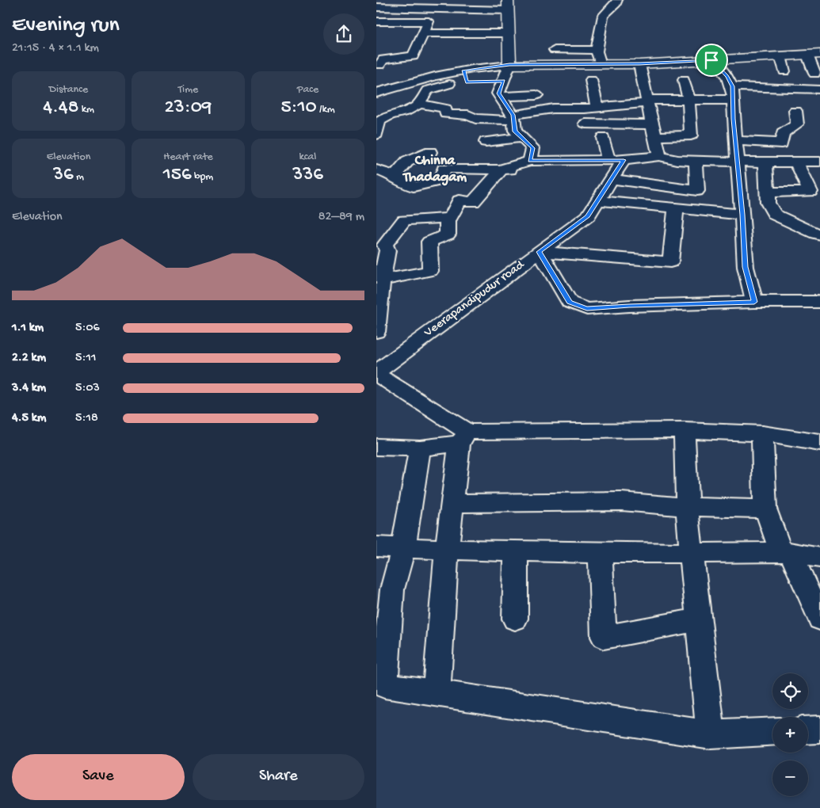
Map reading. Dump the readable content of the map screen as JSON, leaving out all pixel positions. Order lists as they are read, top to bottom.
{
  "streets": {
    "street": ["Veerapandipudur road"]
  },
  "districts": ["Chinna Thadagam"],
  "page": {
    "heading": ["Evening run", "21:15 · 4 × 1.1 km"],
    "stats": [
      ["Distance", "4.48 km"],
      ["Time", "23:09"],
      ["Pace", "5:10 /km"],
      ["Elevation", "36 m"],
      ["Heart rate", "156 bpm"],
      ["kcal", "336"]
    ],
    "chart": ["Elevation", "82–89 m"],
    "list": [
      {
        "name": "1.1 km",
        "note": "5:06"
      },
      {
        "name": "2.2 km",
        "note": "5:11"
      },
      {
        "name": "3.4 km",
        "note": "5:03"
      },
      {
        "name": "4.5 km",
        "note": "5:18"
      }
    ],
    "map_buttons": ["+", "−"],
    "buttons": ["Save", "Share"]
  }
}
